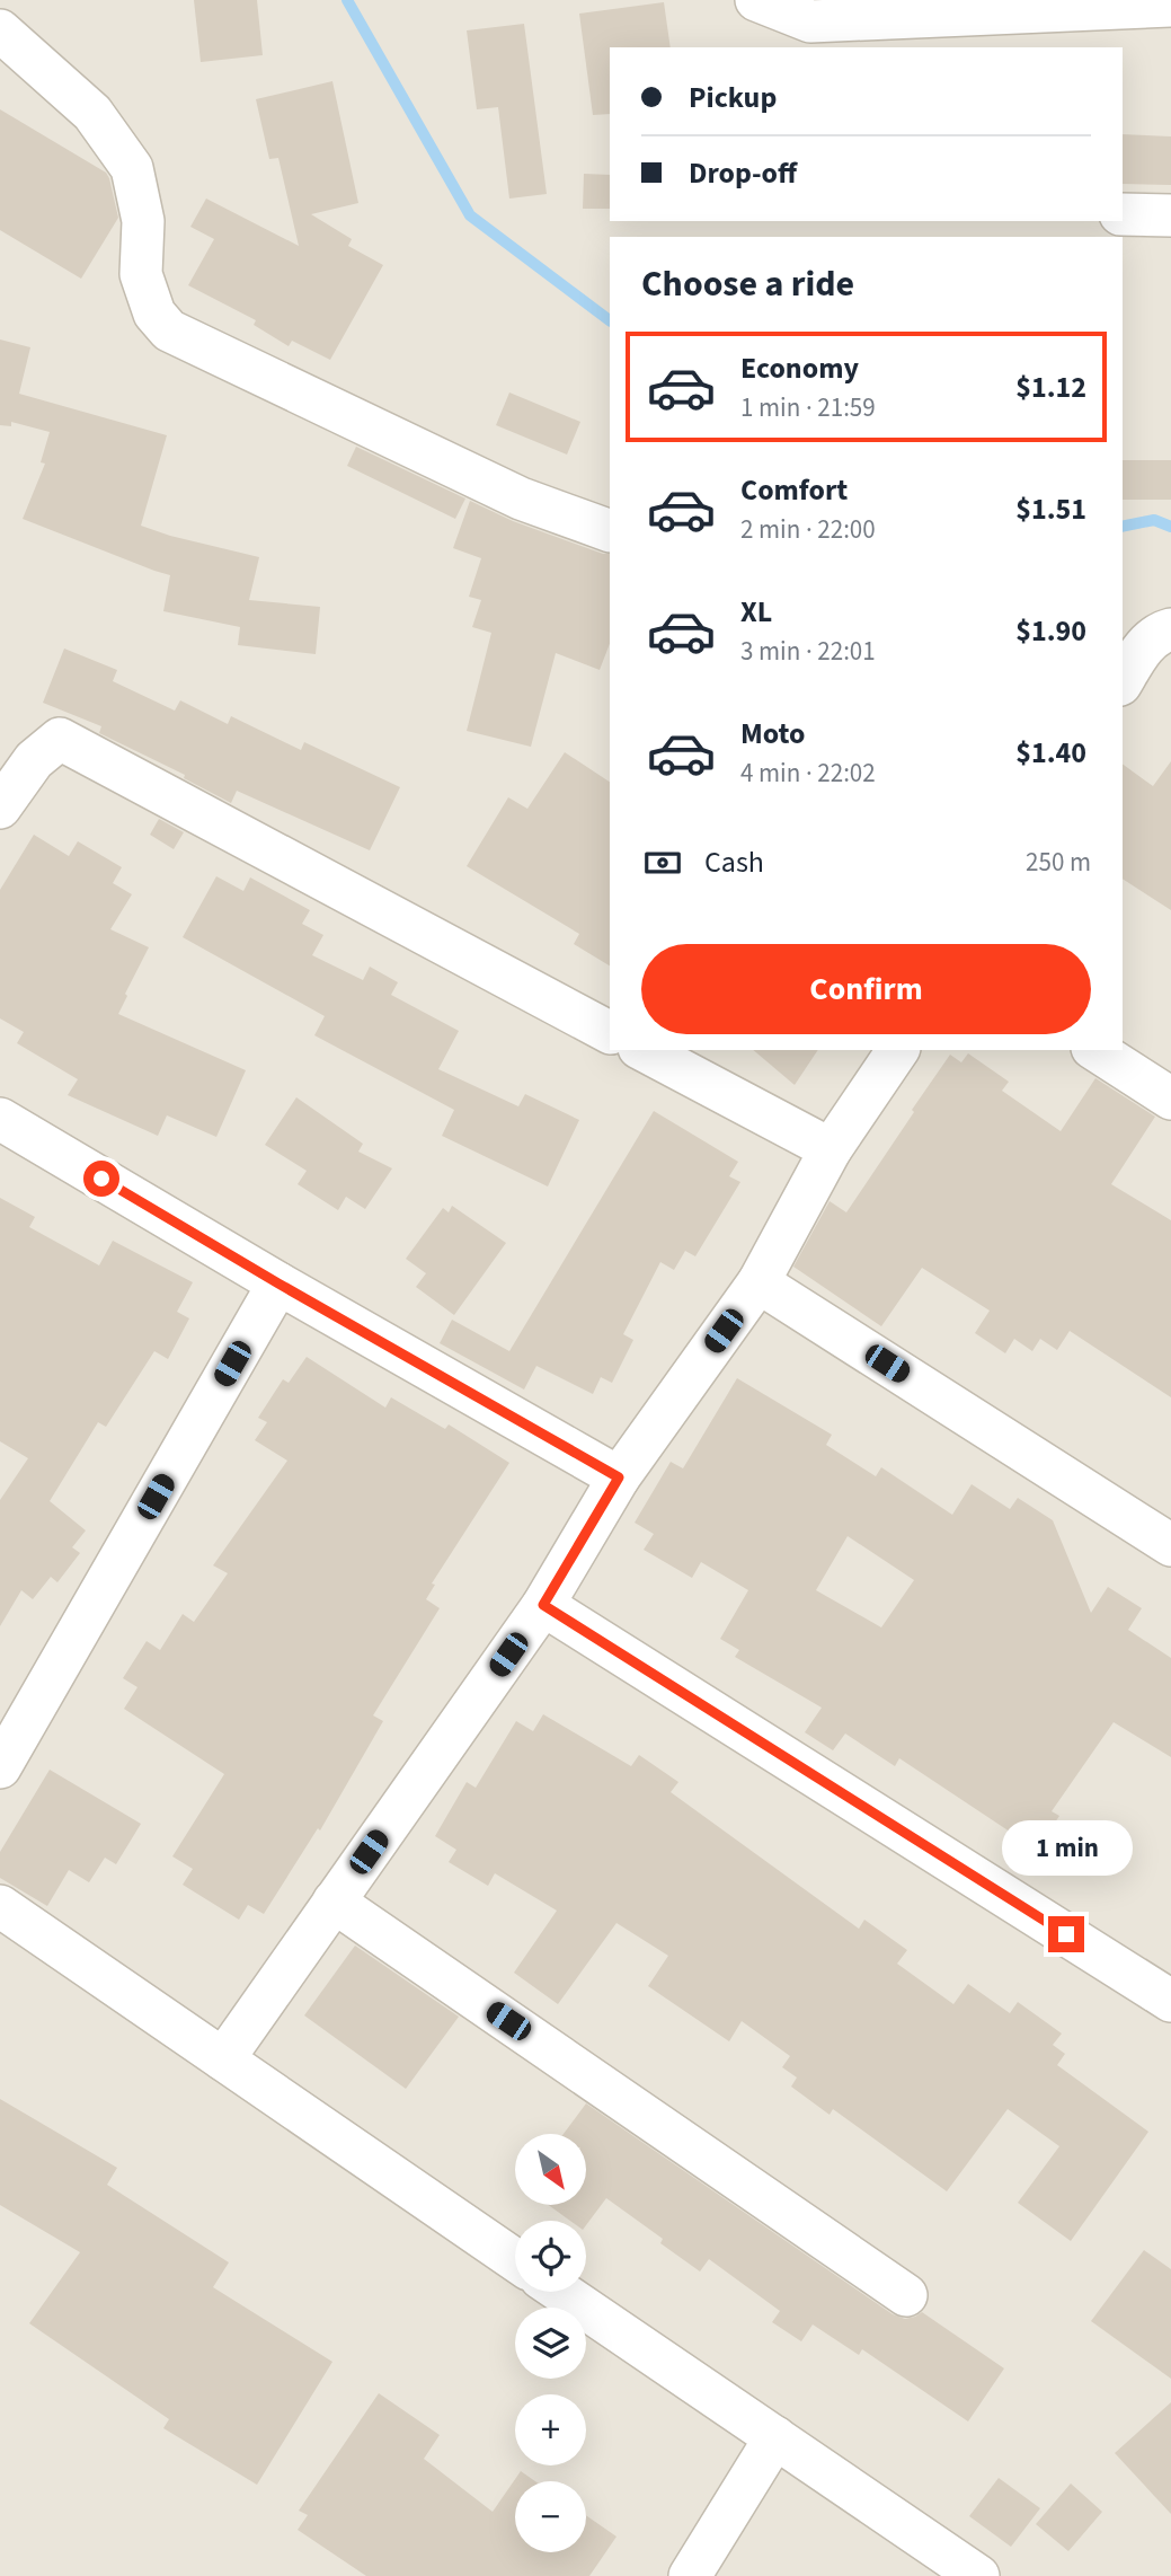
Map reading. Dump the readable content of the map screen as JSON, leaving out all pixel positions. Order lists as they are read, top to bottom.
{
  "north": "bottom right",
  "page": {
    "banner": ["Pickup", "Drop-off"],
    "heading": "Choose a ride",
    "list": [
      {
        "name": "Economy",
        "note": "1 min · 21:59",
        "value": "$1.12"
      },
      {
        "name": "Comfort",
        "note": "2 min · 22:00",
        "value": "$1.51"
      },
      {
        "name": "XL",
        "note": "3 min · 22:01",
        "value": "$1.90"
      },
      {
        "name": "Moto",
        "note": "4 min · 22:02",
        "value": "$1.40"
      }
    ],
    "pay": ["Cash", "250 m"],
    "buttons": "Confirm",
    "bubble": "1 min",
    "map_buttons": ["+", "−"]
  }
}
